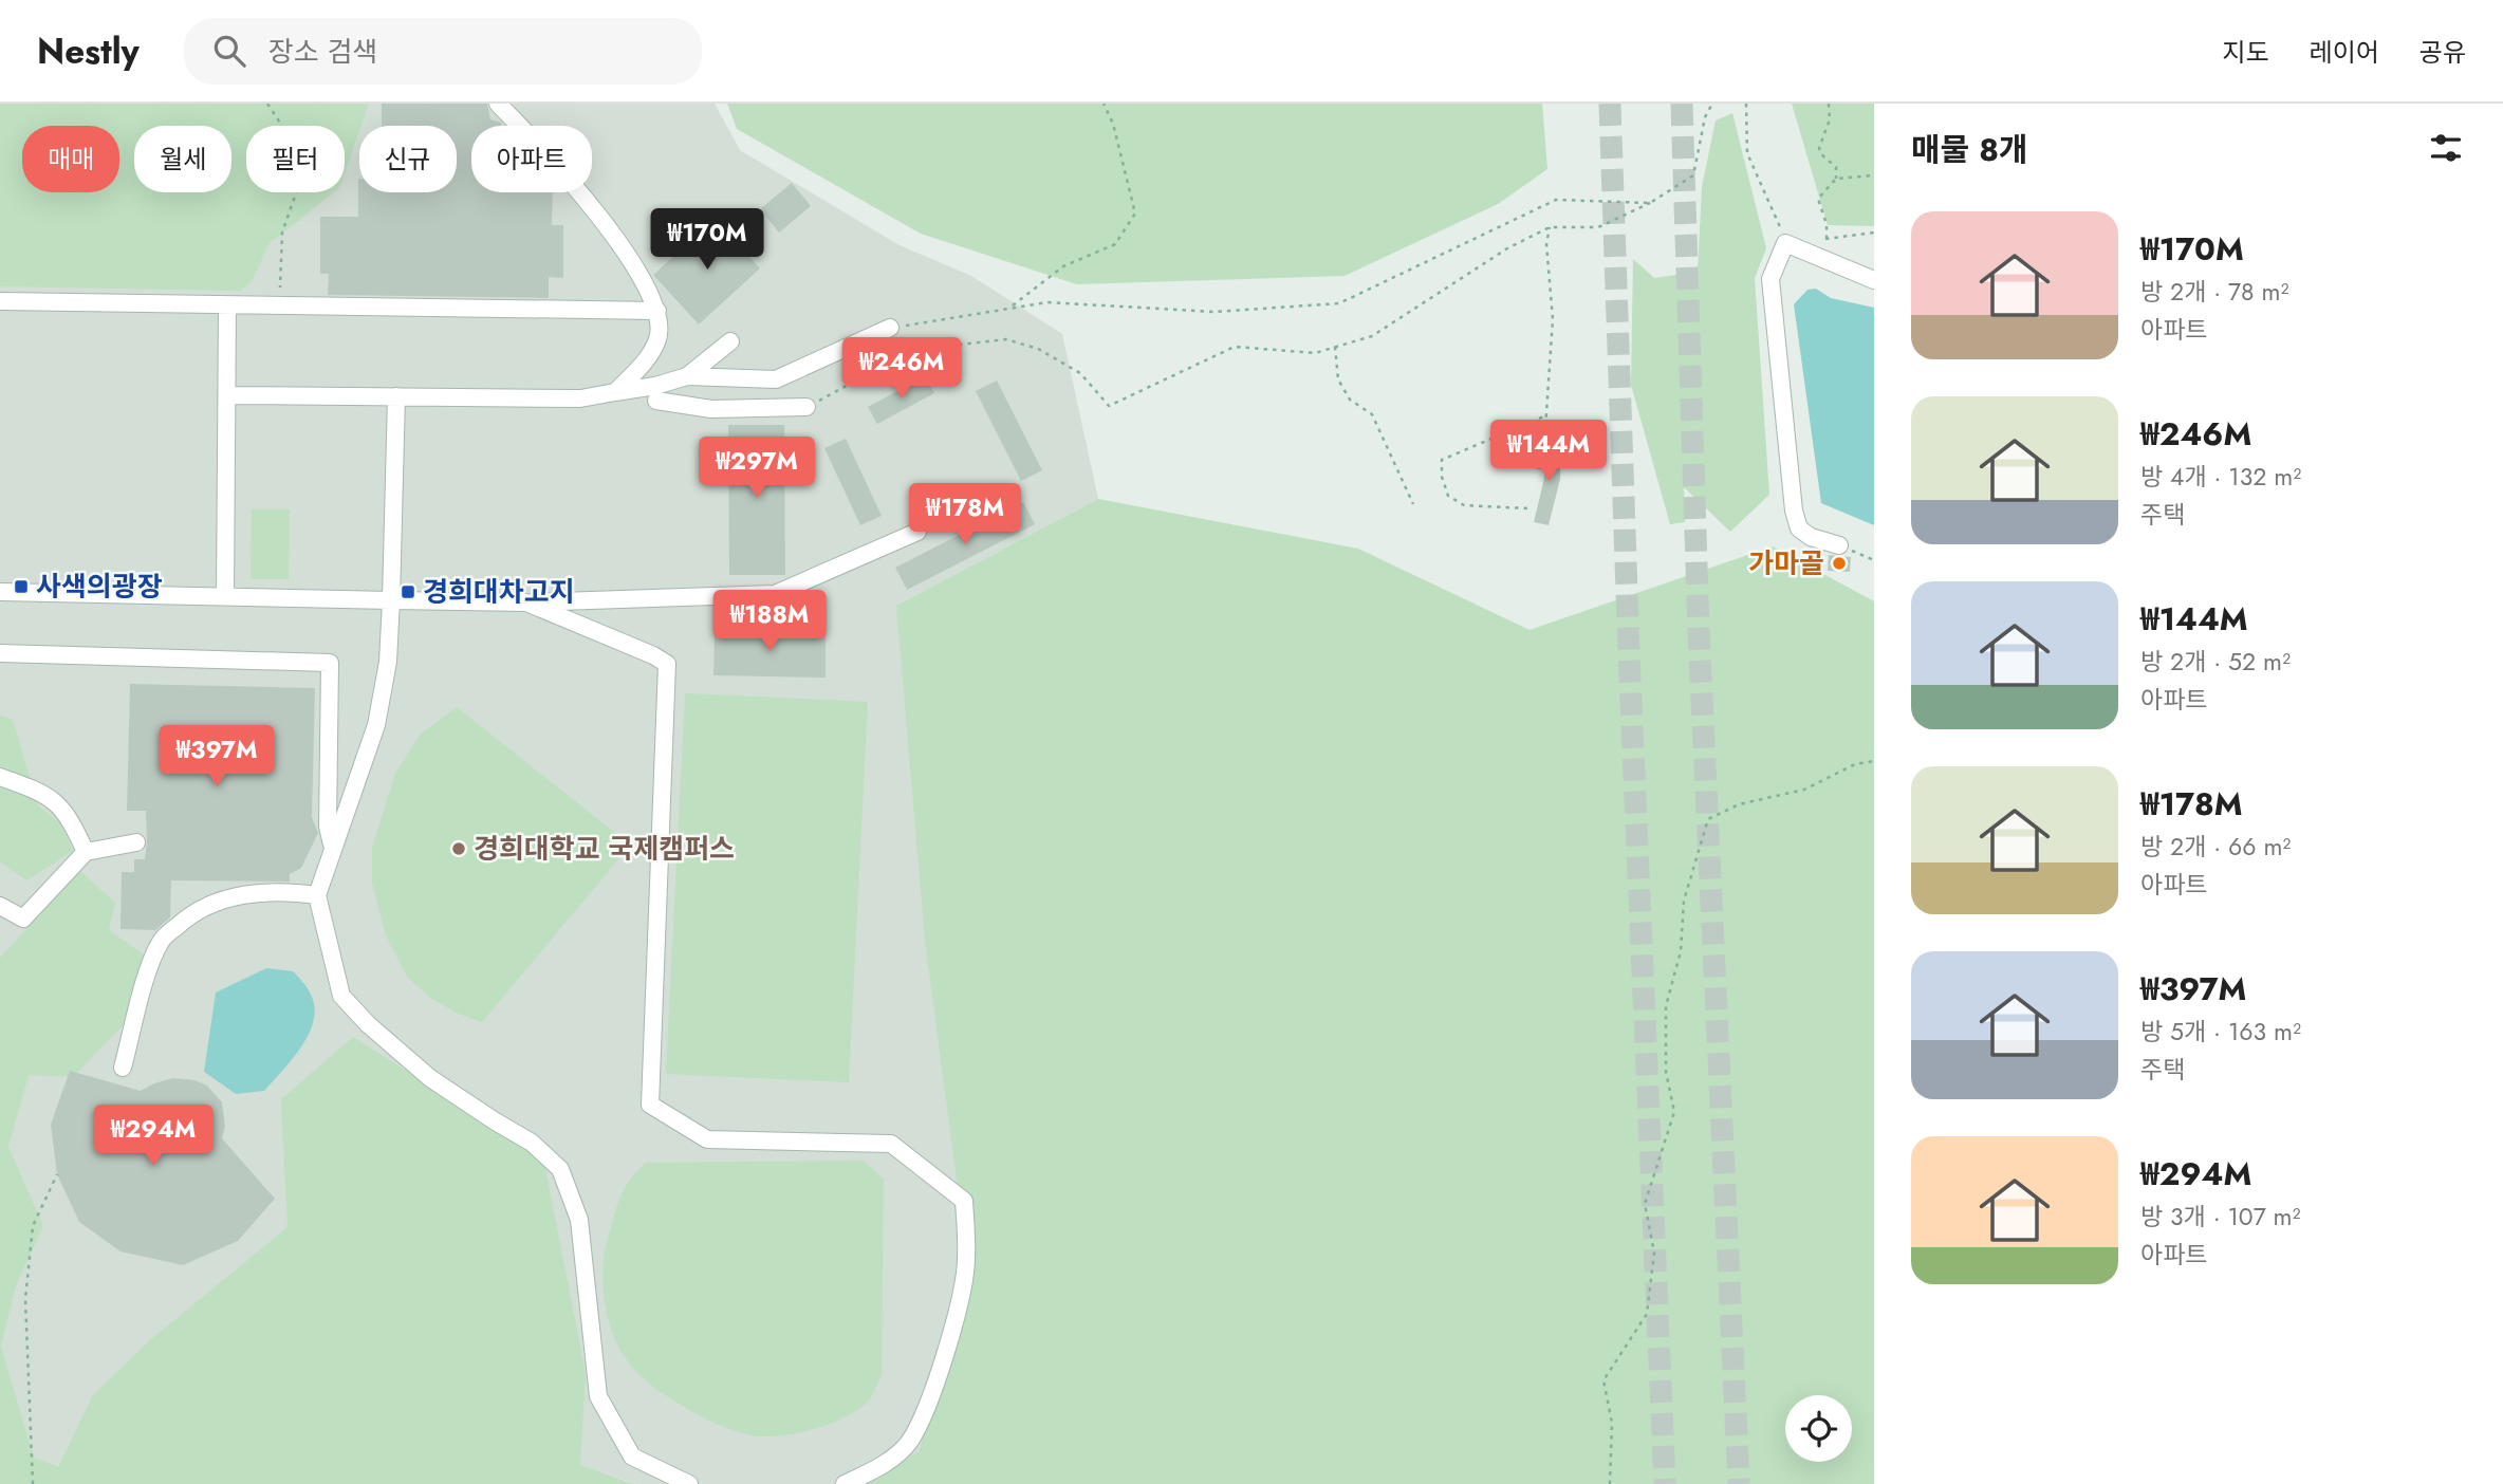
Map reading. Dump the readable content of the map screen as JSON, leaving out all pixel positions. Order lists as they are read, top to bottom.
{
  "places": {
    "other": ["가마골", "경희대학교 국제캠퍼스"],
    "transit": ["사색의광장", "경희대차고지"]
  },
  "page": {
    "header": "Nestly",
    "search": "장소 검색",
    "nav": ["지도", "레이어", "공유"],
    "heading": "매물 8개",
    "chip": [
      "매매",
      "월세",
      "필터",
      "신규",
      "아파트"
    ],
    "list": [
      {
        "name": "₩170M",
        "note": "방 2개 · 78 m² · 아파트"
      },
      {
        "name": "₩246M",
        "note": "방 4개 · 132 m² · 주택"
      },
      {
        "name": "₩144M",
        "note": "방 2개 · 52 m² · 아파트"
      },
      {
        "name": "₩178M",
        "note": "방 2개 · 66 m² · 아파트"
      },
      {
        "name": "₩397M",
        "note": "방 5개 · 163 m² · 주택"
      },
      {
        "name": "₩294M",
        "note": "방 3개 · 107 m² · 아파트"
      }
    ],
    "price": [
      "₩170M",
      "₩246M",
      "₩144M",
      "₩297M",
      "₩178M",
      "₩188M",
      "₩397M",
      "₩294M"
    ]
  }
}
